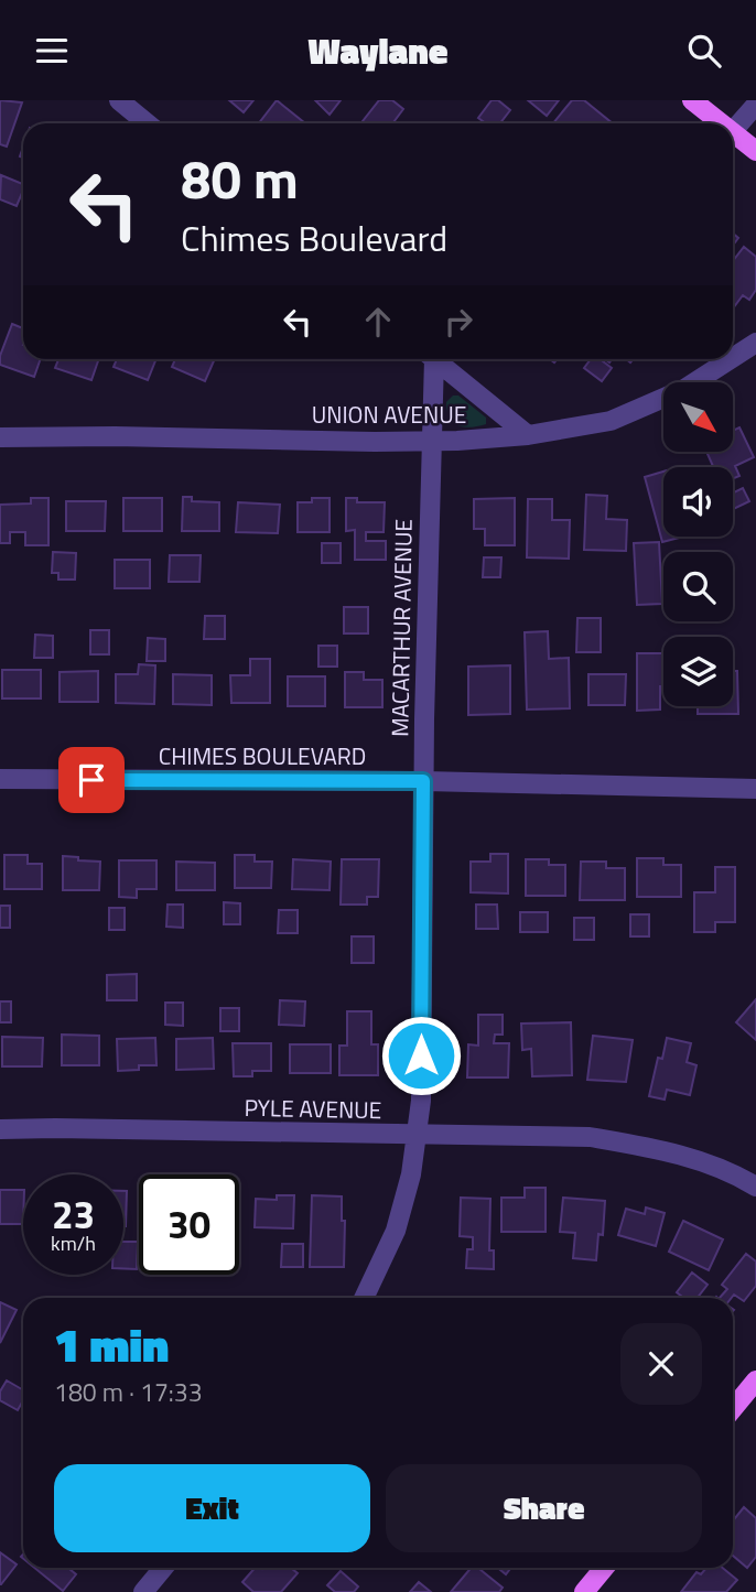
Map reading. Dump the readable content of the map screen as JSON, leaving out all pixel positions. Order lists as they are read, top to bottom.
{
  "streets": {
    "street": [
      "UNION AVENUE",
      "MACARTHUR AVENUE",
      "CHIMES BOULEVARD",
      "PYLE AVENUE"
    ]
  },
  "crossings": [
    ["UNION AVENUE", "MACARTHUR AVENUE"],
    ["MACARTHUR AVENUE", "CHIMES BOULEVARD"],
    ["MACARTHUR AVENUE", "PYLE AVENUE"]
  ],
  "north": "bottom right",
  "page": {
    "header": "Waylane",
    "turn": ["80 m", "Chimes Boulevard"],
    "speed": "23 km/h",
    "limit": "30",
    "heading": ["1 min", "180 m · 17:33"],
    "buttons": ["Exit", "Share"]
  }
}
